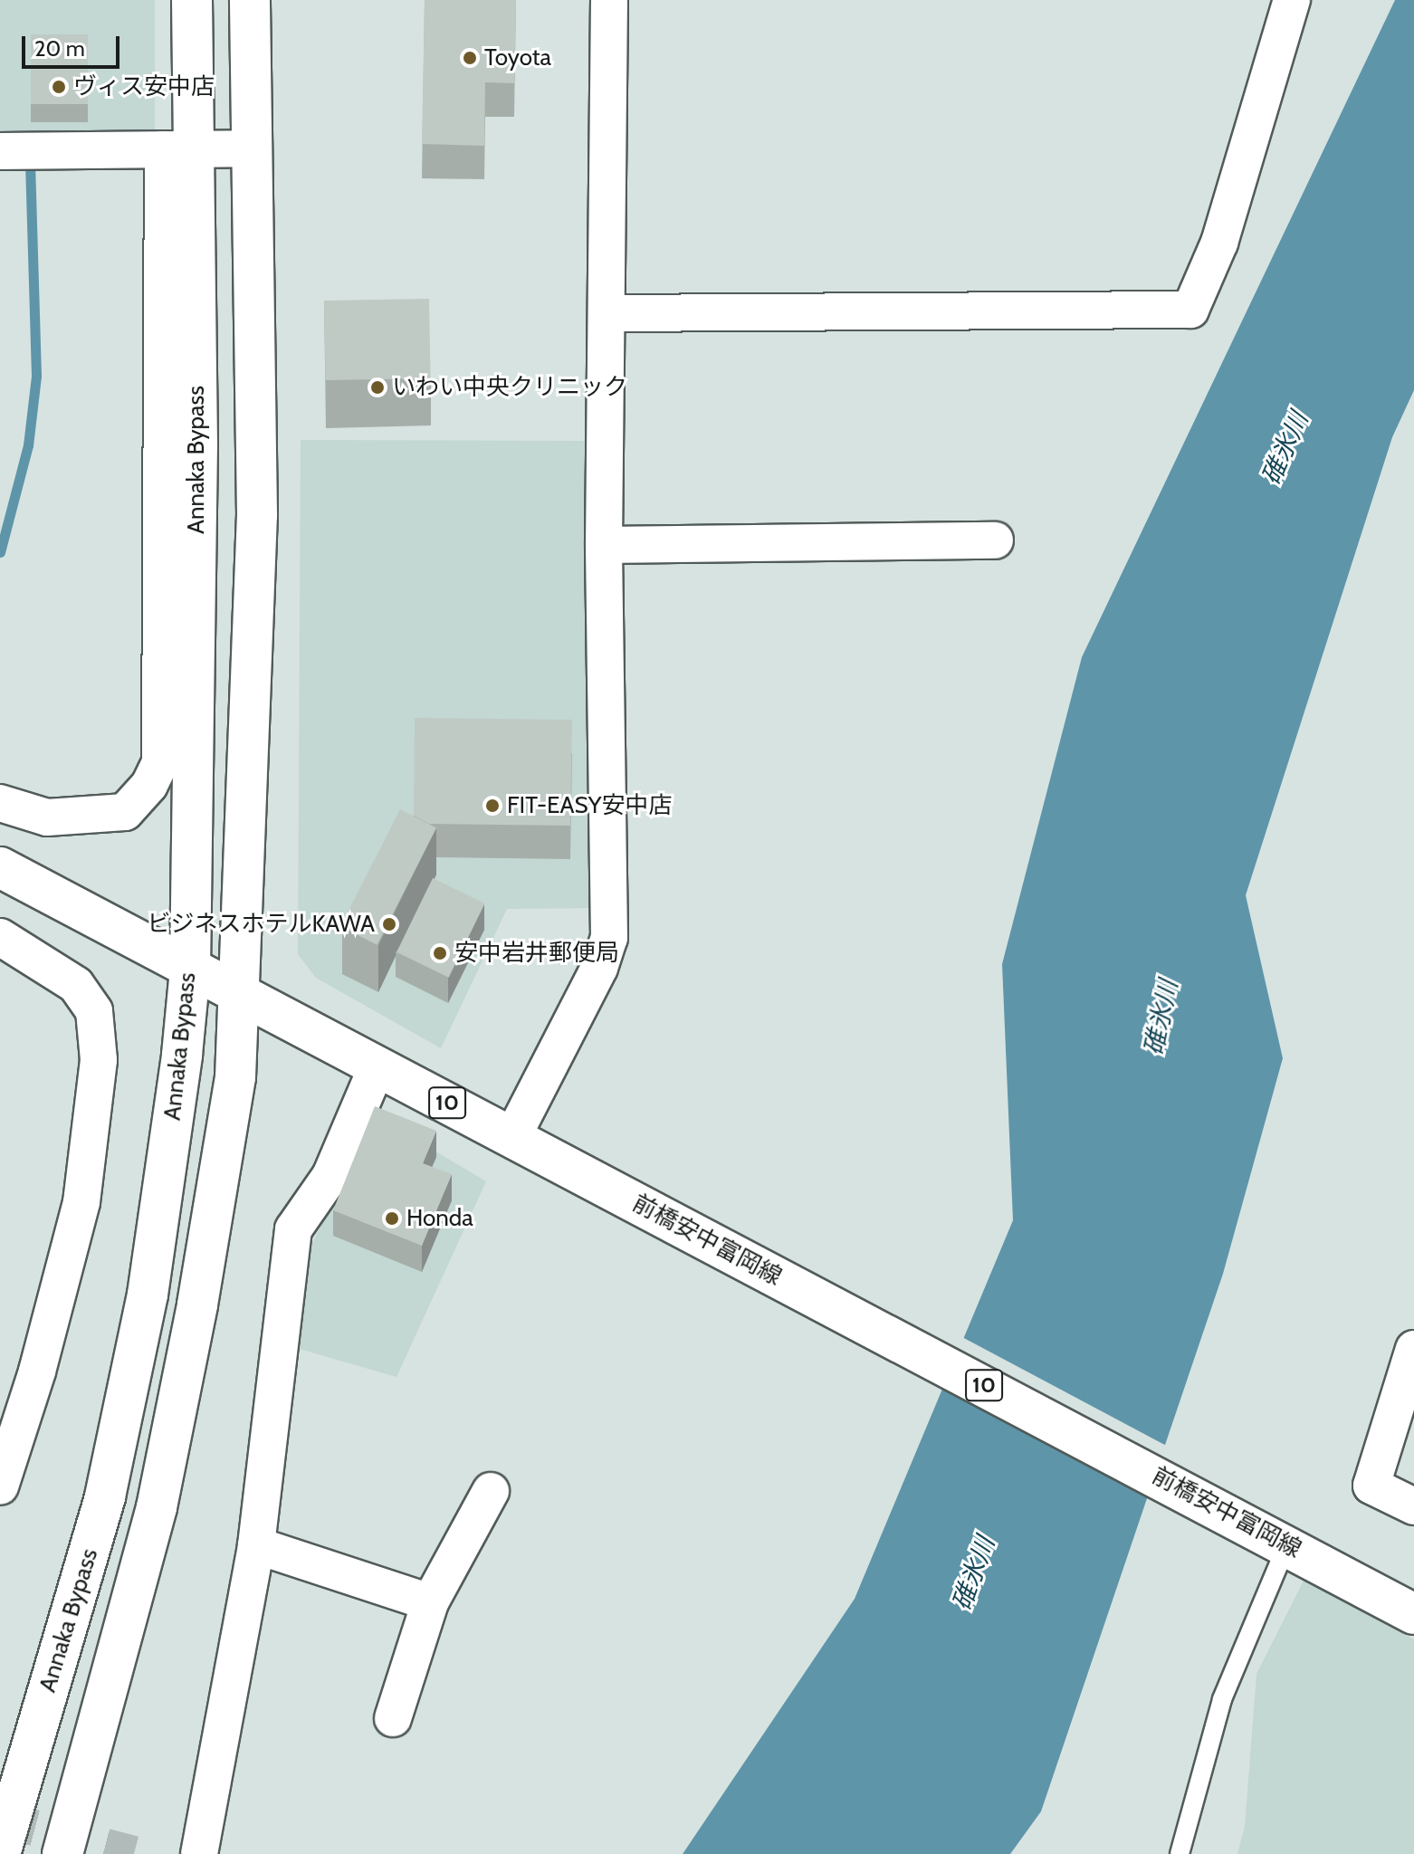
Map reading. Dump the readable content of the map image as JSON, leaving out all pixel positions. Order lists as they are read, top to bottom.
{
  "streets": {
    "main road": ["Annaka Bypass", "10", "前橋安中富岡線"]
  },
  "crossings": [
    ["Annaka Bypass", "前橋安中富岡線"]
  ],
  "water": ["碓氷川"],
  "places": [
    "Toyota",
    "ヴィス安中店",
    "いわい中央クリニック",
    "FIT-EASY安中店",
    "ビジネスホテルKAWA",
    "安中岩井郵便局",
    "Honda"
  ],
  "scale_bar": "20 m"
}
